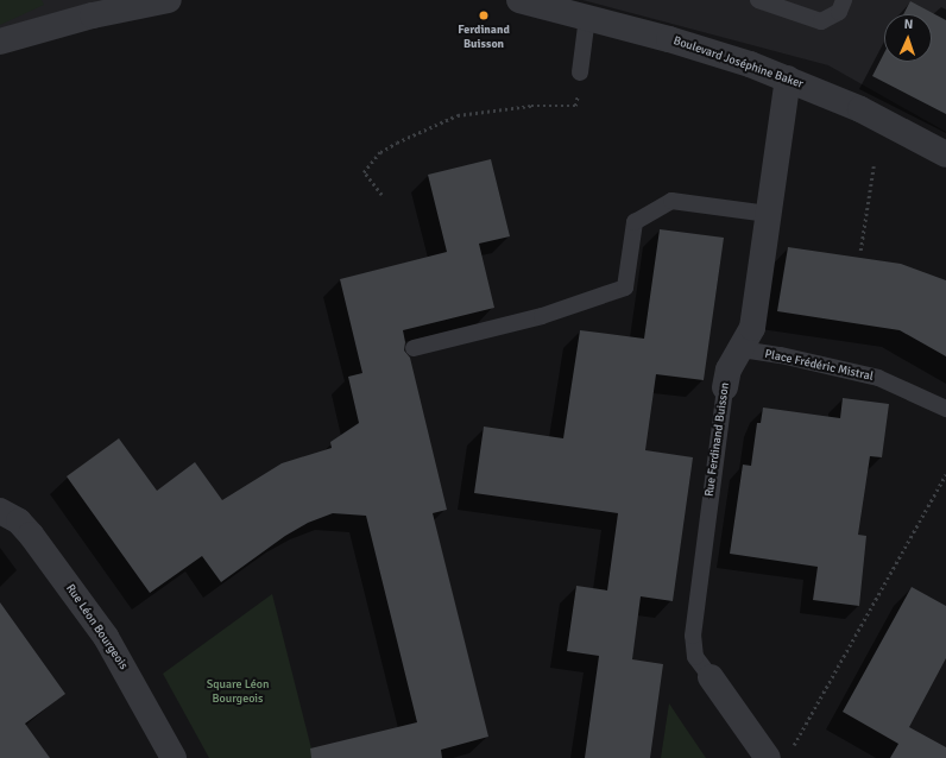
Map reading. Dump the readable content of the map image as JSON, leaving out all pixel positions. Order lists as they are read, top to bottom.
{
  "streets": {
    "street": ["Boulevard Joséphine Baker", "Rue Ferdinand Buisson", "Rue Léon Bourgeois"],
    "lane": ["Place Frédéric Mistral"]
  },
  "crossings": [
    ["Boulevard Joséphine Baker", "Rue Ferdinand Buisson"],
    ["Place Frédéric Mistral", "Rue Ferdinand Buisson"]
  ],
  "parks": ["Square Léon Bourgeois"],
  "places": ["Ferdinand Buisson"],
  "north": "top"
}
